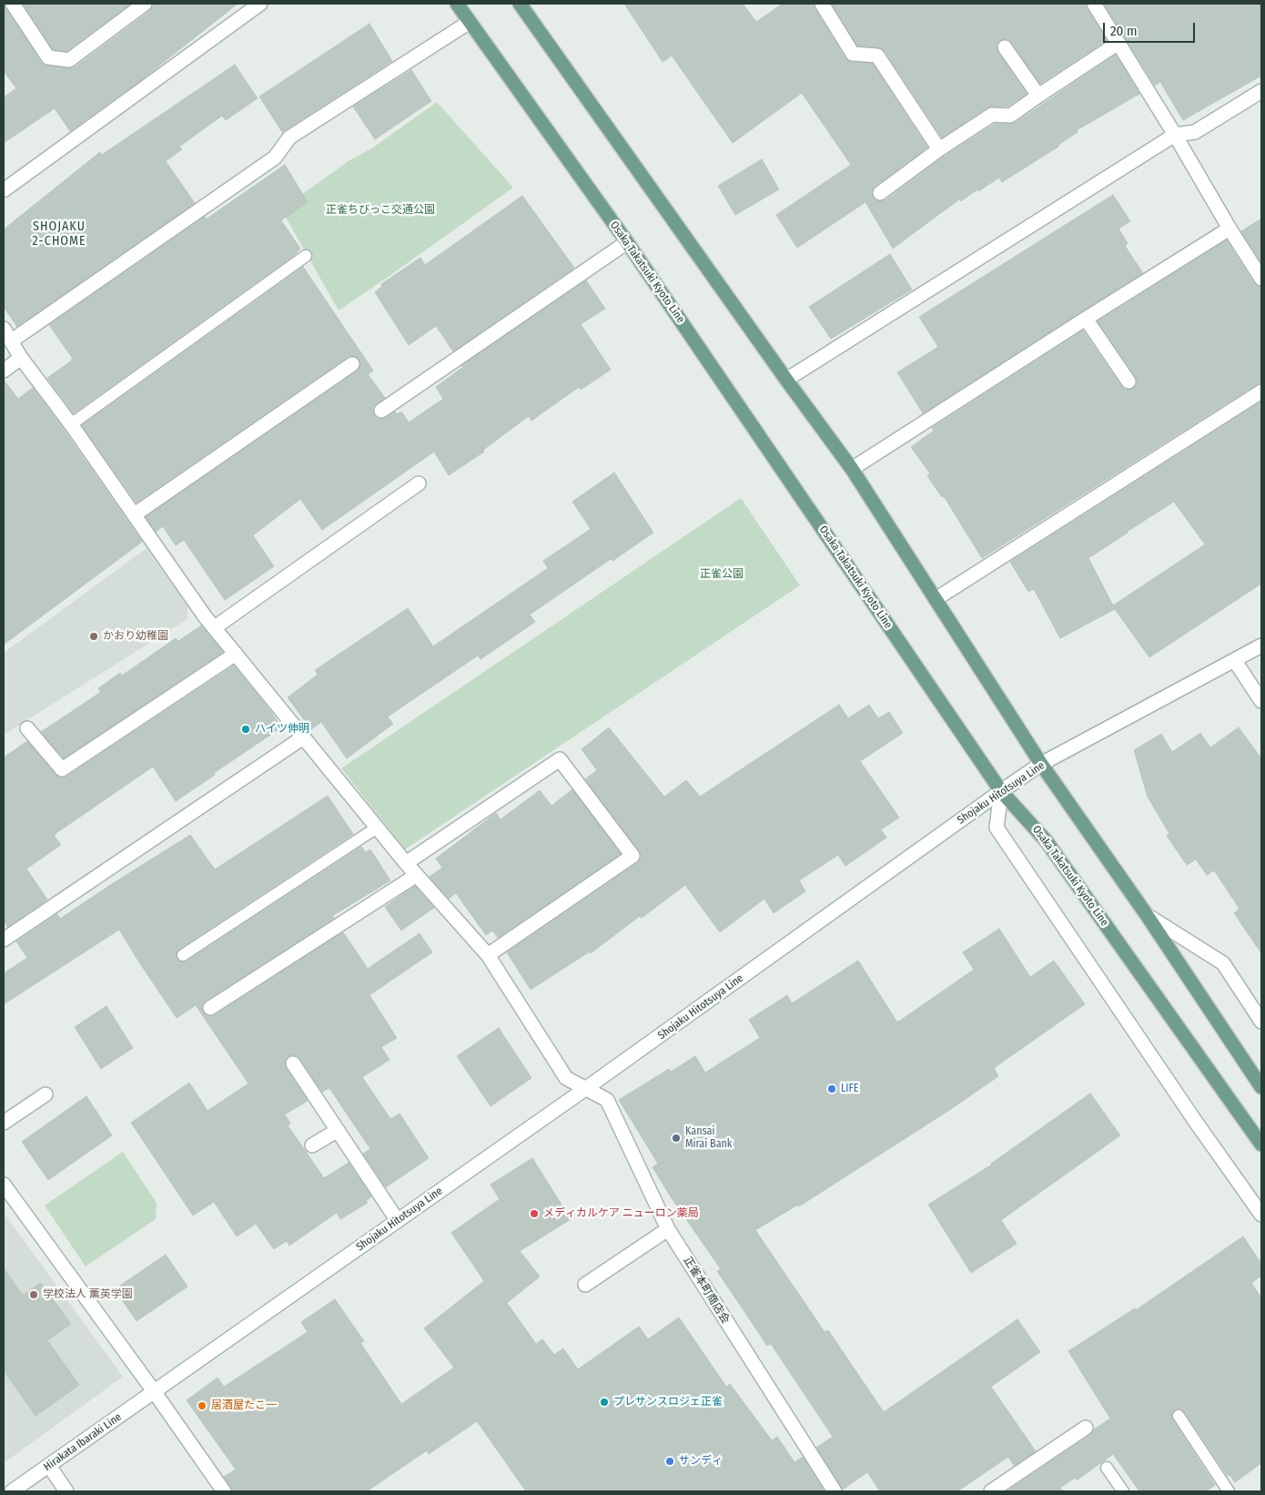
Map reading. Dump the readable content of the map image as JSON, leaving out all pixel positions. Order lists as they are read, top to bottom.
{
  "streets": {
    "main road": ["Osaka Takatsuki Kyoto Line"],
    "street": ["Shojaku Hitotsuya Line", "正雀本町商店会", "Hirakata Ibaraki Line"]
  },
  "crossings": [
    ["Osaka Takatsuki Kyoto Line", "Shojaku Hitotsuya Line"],
    ["Shojaku Hitotsuya Line", "正雀本町商店会"],
    ["Shojaku Hitotsuya Line", "Hirakata Ibaraki Line"]
  ],
  "districts": ["SHOJAKU 2-CHOME"],
  "parks": ["正雀ちびっこ交通公園", "正雀公園"],
  "places": [
    "かおり幼稚園",
    "ハイツ伸明",
    "LIFE",
    "Kansai Mirai Bank",
    "メディカルケア ニューロン薬局",
    "学校法人 薫英学園",
    "プレサンスロジェ正雀",
    "居酒屋たこ一",
    "サンディ"
  ],
  "scale_bar": "20 m"
}
